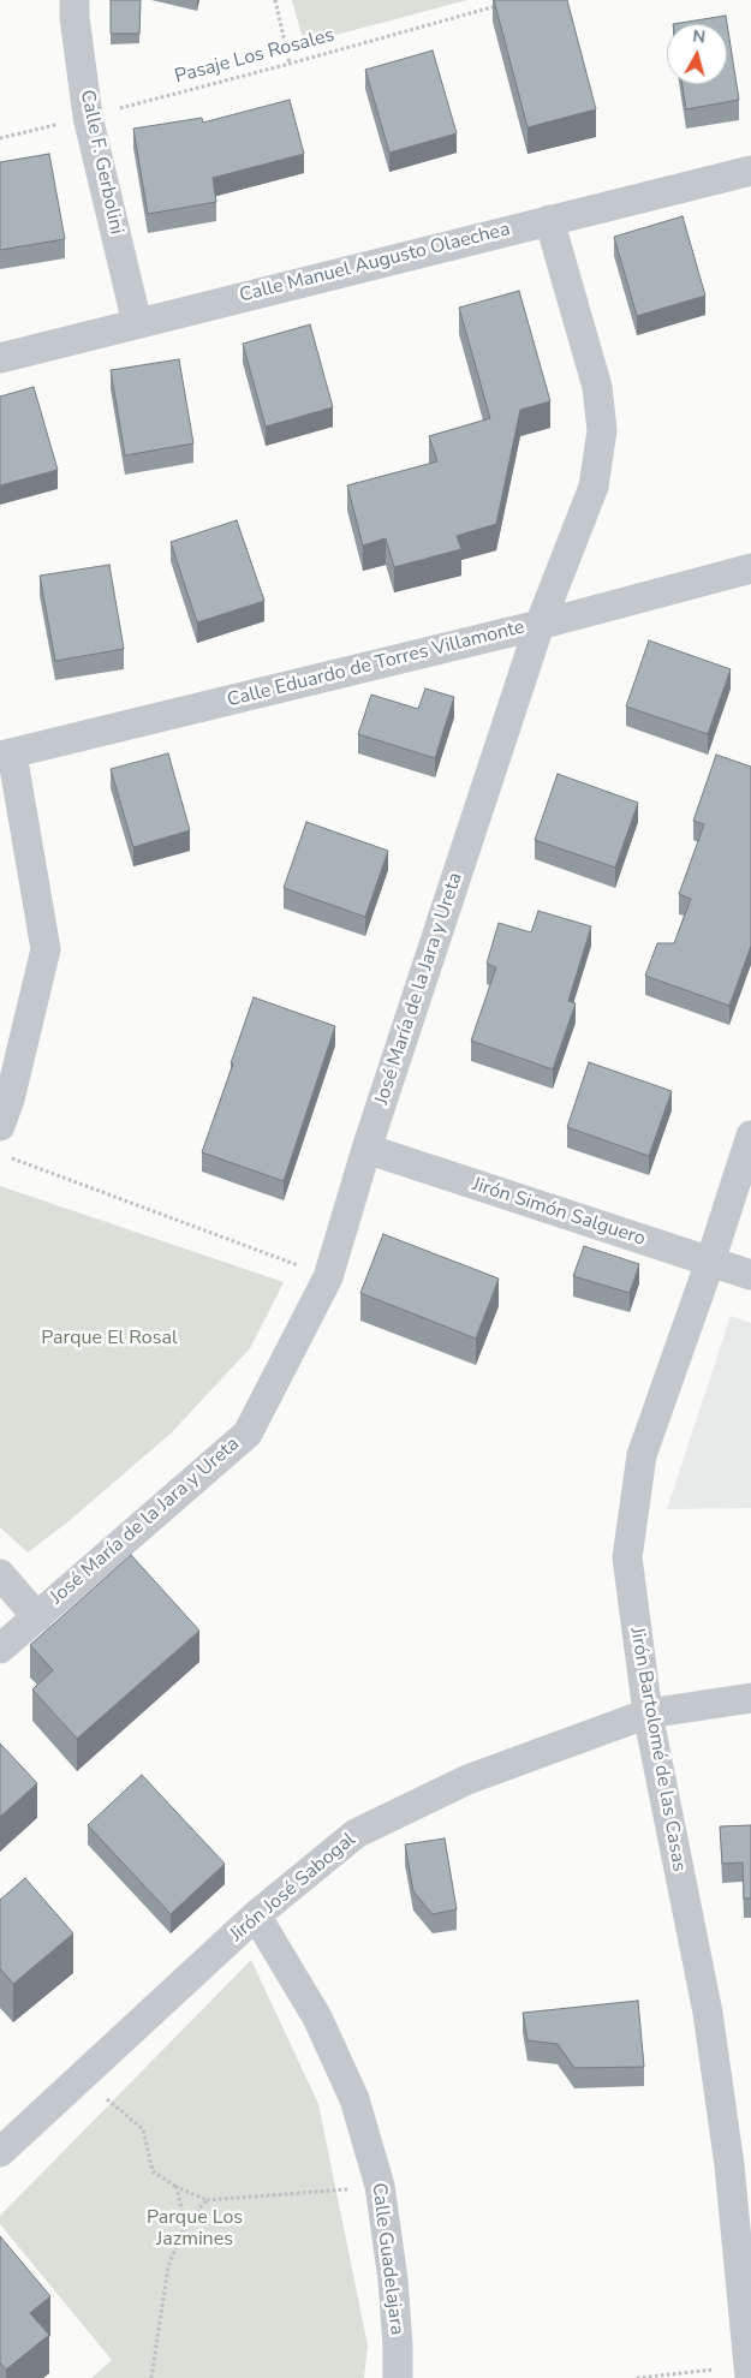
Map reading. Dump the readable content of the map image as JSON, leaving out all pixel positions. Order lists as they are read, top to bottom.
{
  "streets": {
    "street": [
      "Calle F. Gerbolini",
      "Calle Manuel Augusto Olaechea",
      "Calle Eduardo de Torres Villamonte",
      "José María de la Jara y Ureta",
      "Jirón Simón Salguero",
      "Jirón Bartolomé de las Casas",
      "Jirón José Sabogal",
      "Calle Guadelajara"
    ],
    "path": ["Pasaje Los Rosales"]
  },
  "crossings": [
    ["Pasaje Los Rosales", "Calle F. Gerbolini"],
    ["Calle F. Gerbolini", "Calle Manuel Augusto Olaechea"],
    ["Calle Manuel Augusto Olaechea", "José María de la Jara y Ureta"],
    ["Calle Eduardo de Torres Villamonte", "José María de la Jara y Ureta"],
    ["José María de la Jara y Ureta", "Jirón Simón Salguero"],
    ["Jirón Simón Salguero", "Jirón Bartolomé de las Casas"],
    ["Jirón Bartolomé de las Casas", "Jirón José Sabogal"],
    ["Jirón José Sabogal", "Calle Guadelajara"]
  ],
  "parks": ["Parque El Rosal", "Parque Los Jazmines"],
  "north": "top"
}
